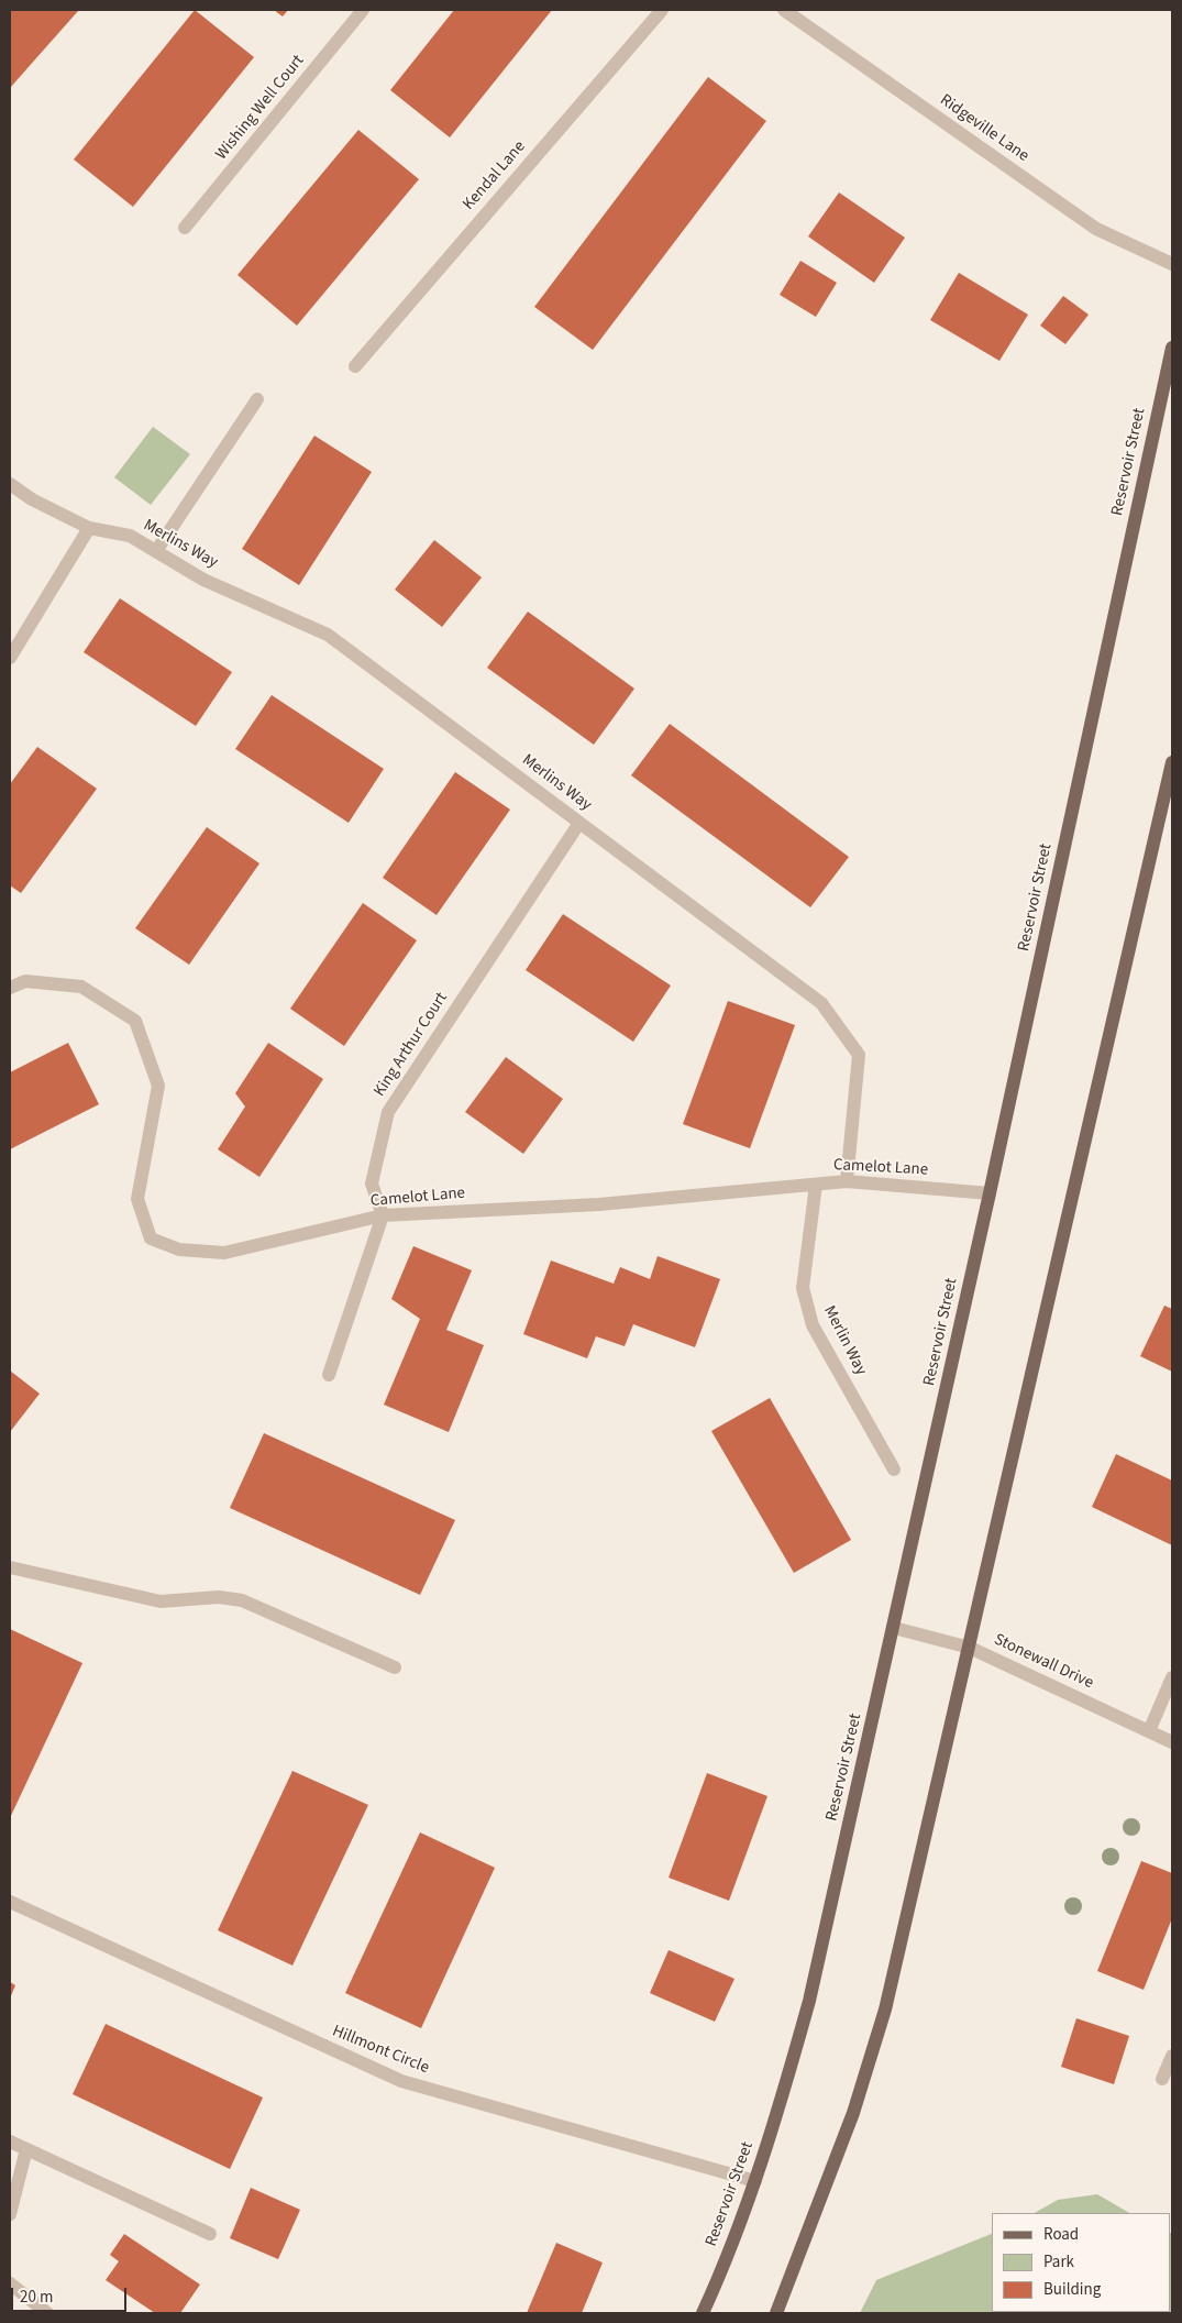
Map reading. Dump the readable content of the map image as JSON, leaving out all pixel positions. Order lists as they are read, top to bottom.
{
  "streets": {
    "main road": ["Reservoir Street"],
    "street": [
      "Wishing Well Court",
      "Ridgeville Lane",
      "Kendal Lane",
      "Merlins Way",
      "King Arthur Court",
      "Camelot Lane",
      "Merlin Way",
      "Stonewall Drive",
      "Hillmont Circle"
    ]
  },
  "crossings": [
    ["Reservoir Street", "Camelot Lane"],
    ["Reservoir Street", "Stonewall Drive"],
    ["Reservoir Street", "Hillmont Circle"],
    ["Merlins Way", "King Arthur Court"],
    ["Merlins Way", "Camelot Lane"],
    ["King Arthur Court", "Camelot Lane"],
    ["Camelot Lane", "Merlin Way"]
  ],
  "legend": ["Road", "Park", "Building"],
  "scale_bar": "20 m"
}
